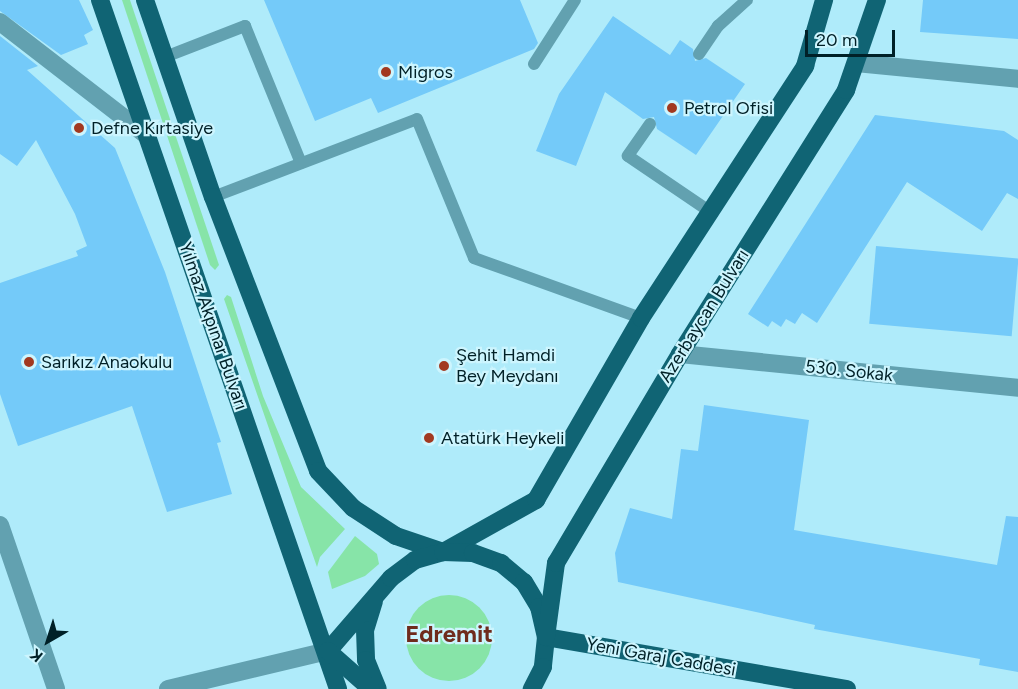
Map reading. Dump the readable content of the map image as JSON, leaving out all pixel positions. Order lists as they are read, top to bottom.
{
  "streets": {
    "main road": ["Azerbaycan Bulvarı", "Yılmaz Akpınar Bulvarı", "Yeni Garaj Caddesi"],
    "street": ["530. Sokak"]
  },
  "crossings": [
    ["Azerbaycan Bulvarı", "530. Sokak"],
    ["Azerbaycan Bulvarı", "Yeni Garaj Caddesi"]
  ],
  "districts": ["Edremit"],
  "places": [
    "Migros",
    "Petrol Ofisi",
    "Defne Kırtasiye",
    "Sarıkız Anaokulu",
    "Şehit Hamdi Bey Meydanı",
    "Atatürk Heykeli"
  ],
  "scale_bar": "20 m",
  "north": "bottom left"
}
